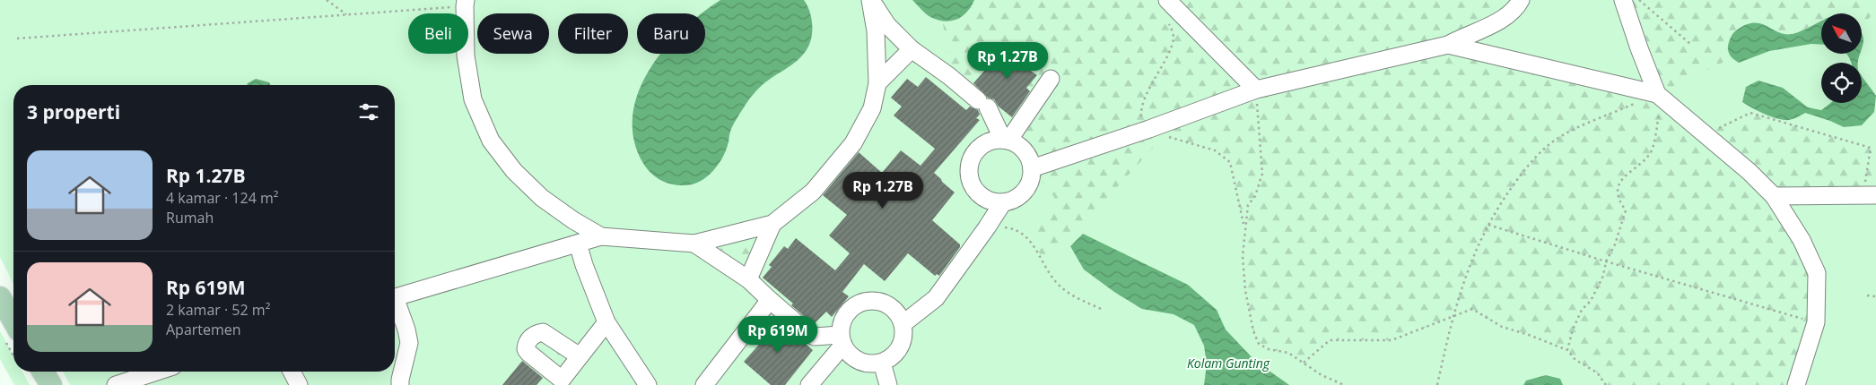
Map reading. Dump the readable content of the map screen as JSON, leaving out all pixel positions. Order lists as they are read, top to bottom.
{
  "water": ["Kolam Gunting"],
  "north": "top left",
  "page": {
    "chip": [
      "Beli",
      "Sewa",
      "Filter",
      "Baru"
    ],
    "price": ["Rp 1.27B", "Rp 1.27B", "Rp 619M"],
    "heading": "3 properti",
    "list": [
      {
        "name": "Rp 1.27B",
        "note": "4 kamar · 124 m² · Rumah"
      },
      {
        "name": "Rp 619M",
        "note": "2 kamar · 52 m² · Apartemen"
      }
    ]
  }
}
